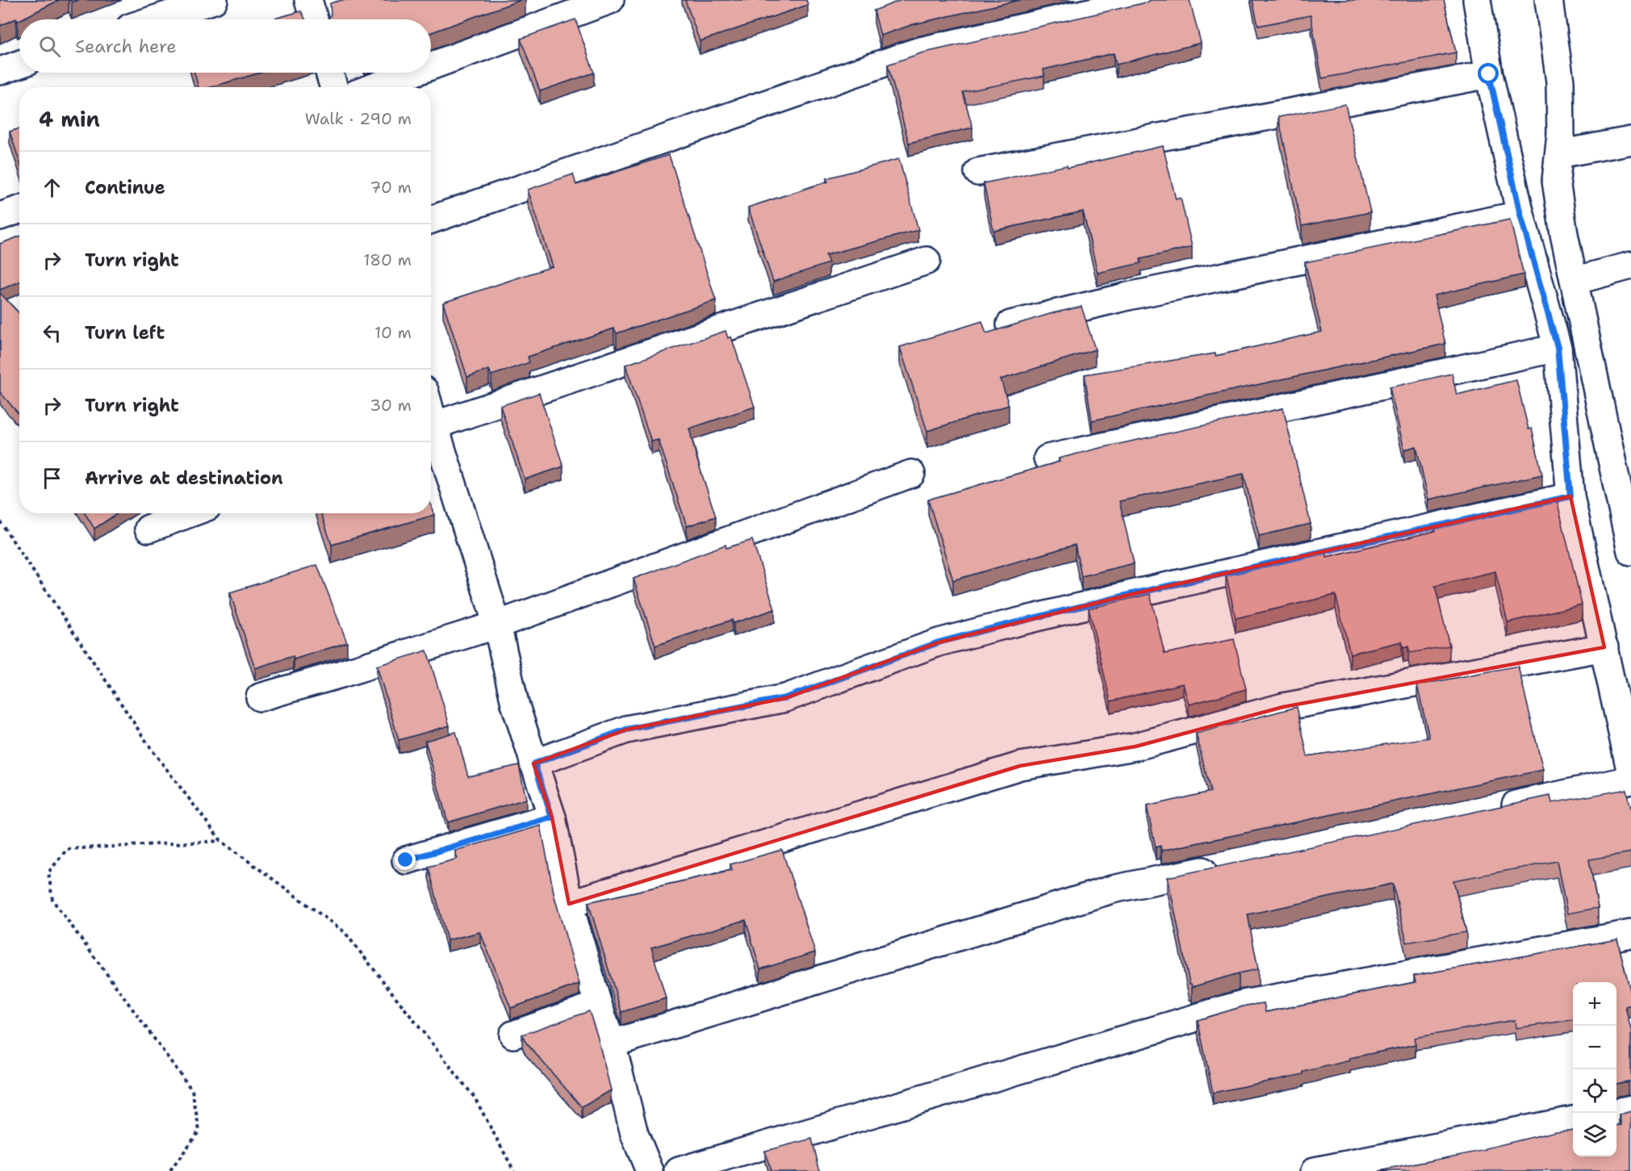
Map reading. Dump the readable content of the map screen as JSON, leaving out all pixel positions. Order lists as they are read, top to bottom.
{
  "page": {
    "search": "Search here",
    "heading": ["4 min", "Walk · 290 m"],
    "list": [
      ["Continue", "70 m"],
      ["Turn right", "180 m"],
      ["Turn left", "10 m"],
      ["Turn right", "30 m"],
      "Arrive at destination"
    ],
    "map_buttons": ["+", "−"]
  }
}
